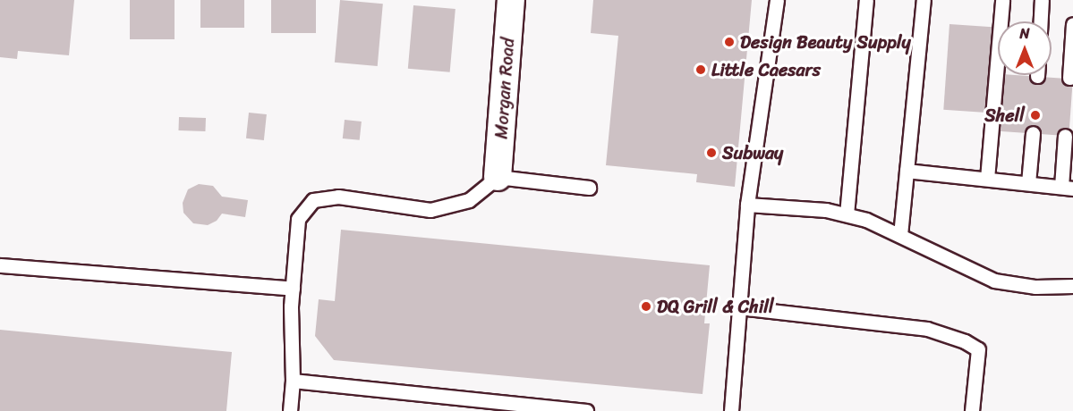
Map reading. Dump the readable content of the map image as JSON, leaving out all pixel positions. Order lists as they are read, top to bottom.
{
  "streets": {
    "street": ["Morgan Road"]
  },
  "places": [
    "Design Beauty Supply",
    "Little Caesars",
    "Shell",
    "Subway",
    "DQ Grill & Chill"
  ],
  "north": "top"
}
